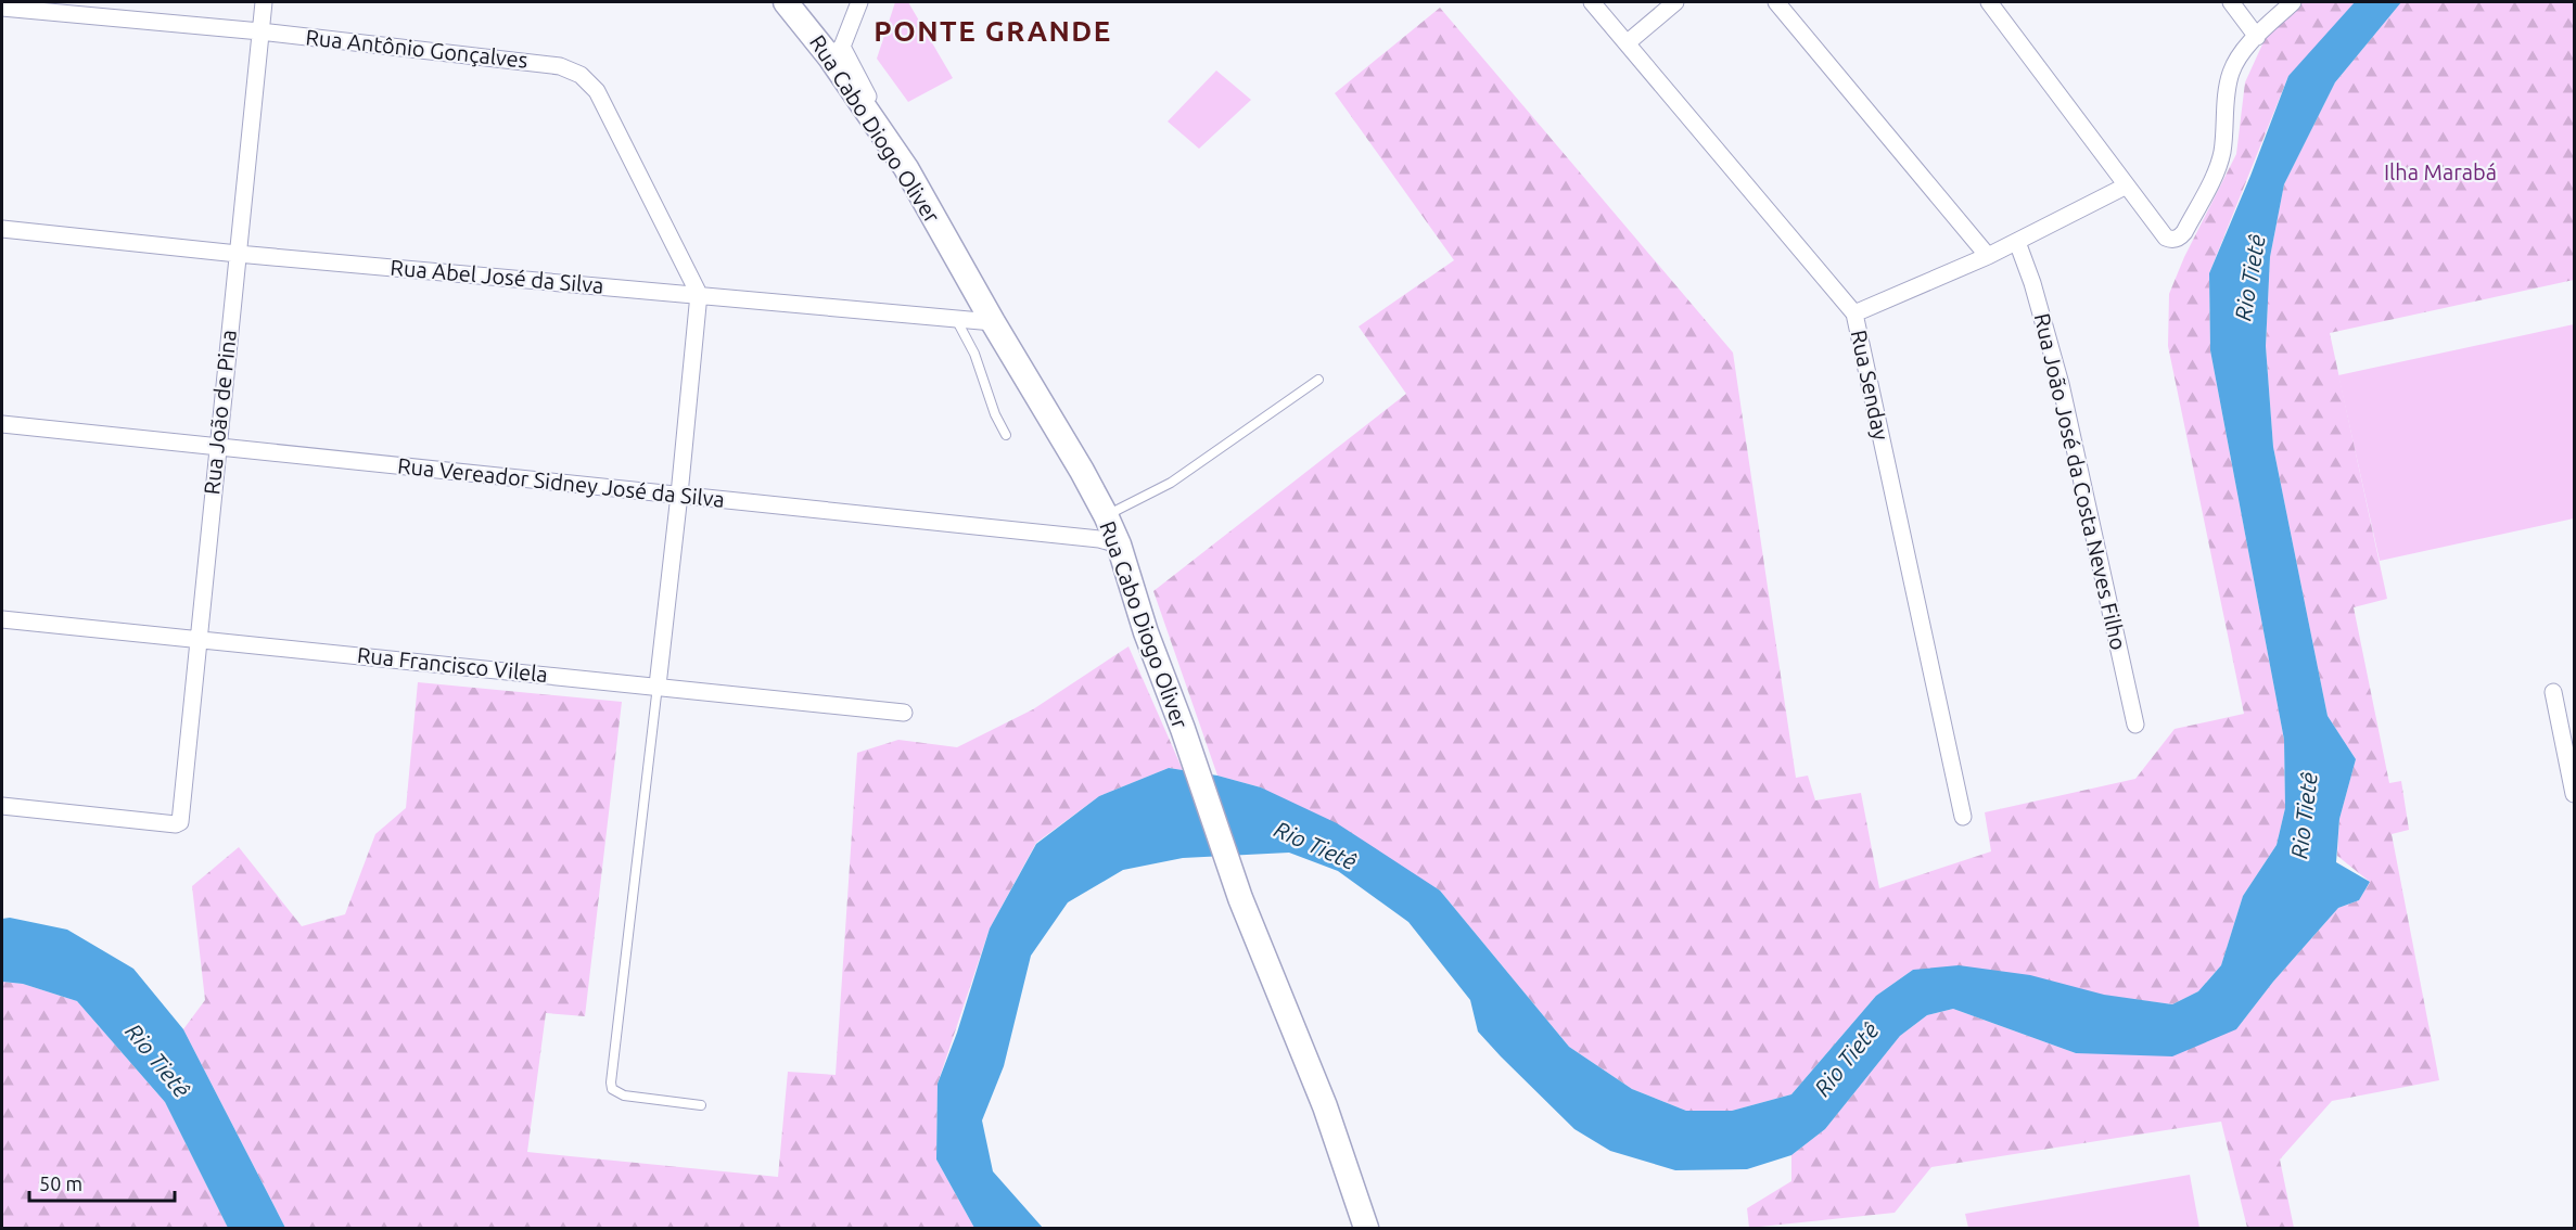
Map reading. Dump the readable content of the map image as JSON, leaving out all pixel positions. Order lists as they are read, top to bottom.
{
  "streets": {
    "main road": ["Rua Cabo Diogo Oliver"],
    "street": [
      "Rua Antônio Gonçalves",
      "Rua Abel José da Silva",
      "Rua Senday",
      "Rua João de Pina",
      "Rua João José da Costa Neves Filho",
      "Rua Vereador Sidney José da Silva",
      "Rua Francisco Vilela"
    ]
  },
  "crossings": [
    ["Rua Antônio Gonçalves", "Rua Abel José da Silva"],
    ["Rua Antônio Gonçalves", "Rua João de Pina"],
    ["Rua Cabo Diogo Oliver", "Rua Abel José da Silva"],
    ["Rua Cabo Diogo Oliver", "Rua Vereador Sidney José da Silva"],
    ["Rua Abel José da Silva", "Rua João de Pina"],
    ["Rua João de Pina", "Rua Vereador Sidney José da Silva"],
    ["Rua João de Pina", "Rua Francisco Vilela"]
  ],
  "districts": ["PONTE GRANDE"],
  "water": ["Rio Tietê"],
  "parks": ["Ilha Marabá"],
  "scale_bar": "50 m"
}
